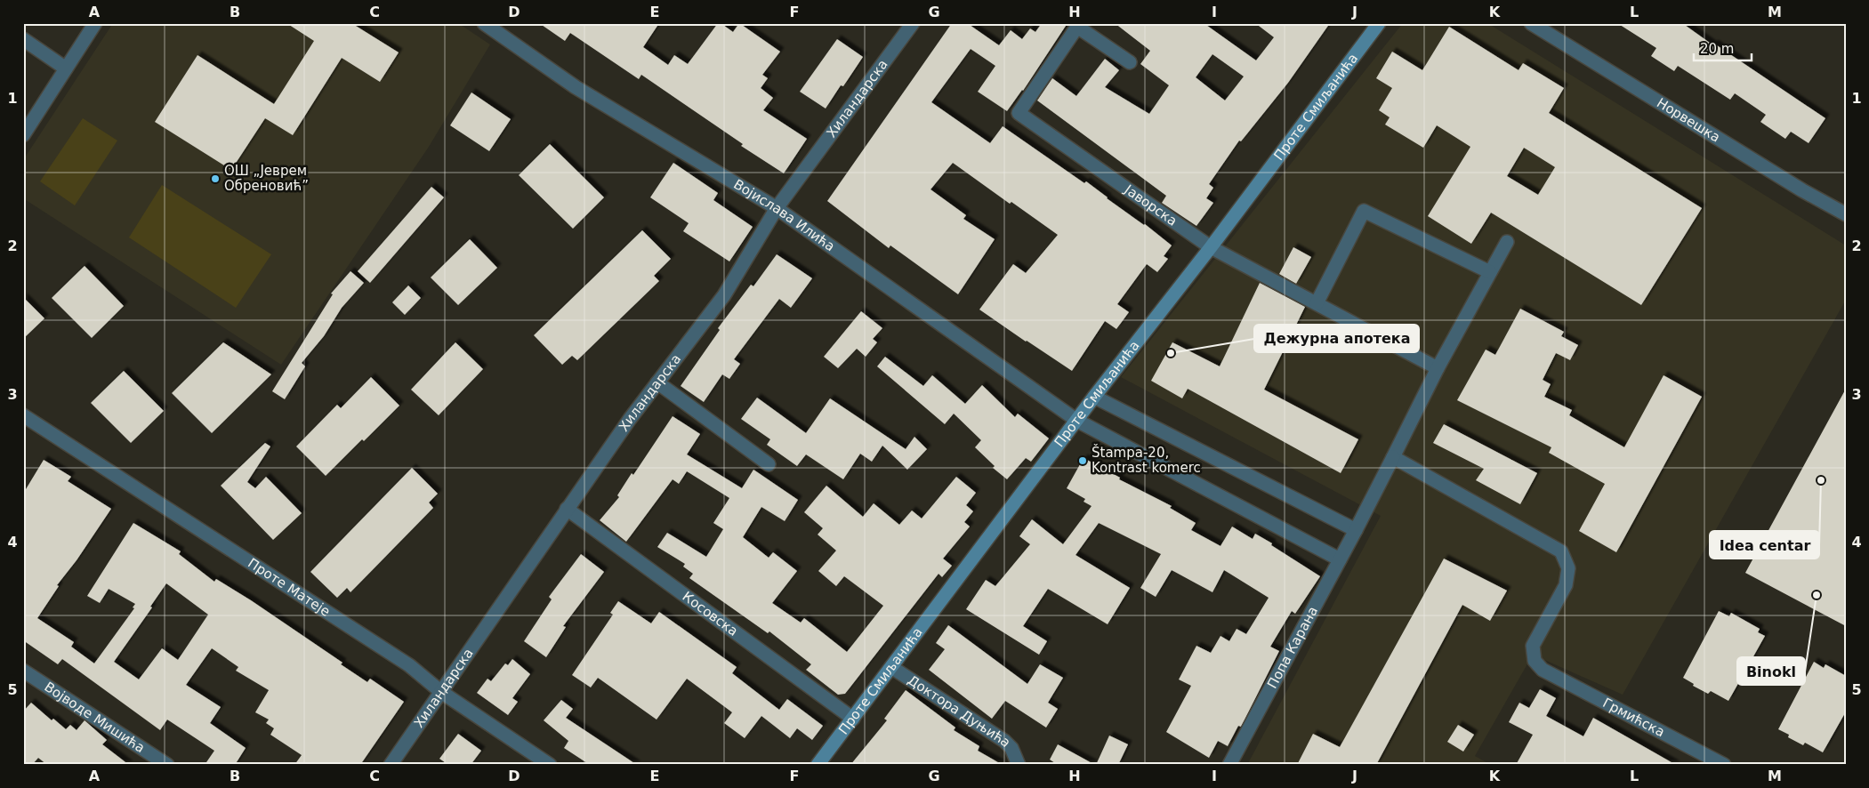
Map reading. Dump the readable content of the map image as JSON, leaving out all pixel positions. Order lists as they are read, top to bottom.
{
  "streets": {
    "street": [
      "Хиландарска",
      "Проте Смиљанића",
      "Норвешка",
      "Јаворска",
      "Војислава Илића",
      "Проте Матеје",
      "Косовска",
      "Попа Карана",
      "Доктора Дуњића",
      "Војводе Мишића",
      "Грмићска"
    ]
  },
  "crossings": [
    ["Хиландарска", "Војислава Илића"],
    ["Хиландарска", "Проте Матеје"],
    ["Хиландарска", "Косовска"],
    ["Проте Смиљанића", "Јаворска"],
    ["Проте Смиљанића", "Војислава Илића"],
    ["Проте Смиљанића", "Косовска"],
    ["Проте Смиљанића", "Доктора Дуњића"],
    ["Јаворска", "Попа Карана"],
    ["Војислава Илића", "Попа Карана"],
    ["Попа Карана", "Грмићска"]
  ],
  "places": [
    "ОШ „Јеврем Обреновић”",
    "Дежурна апотека",
    "Štampa-20, Kontrast komerc",
    "Idea centar",
    "Binokl"
  ],
  "scale_bar": "20 m",
  "grid": {
    "columns": [
      "A",
      "B",
      "C",
      "D",
      "E",
      "F",
      "G",
      "H",
      "I",
      "J",
      "K",
      "L",
      "M"
    ],
    "rows": [
      "1",
      "2",
      "3",
      "4",
      "5"
    ]
  }
}
